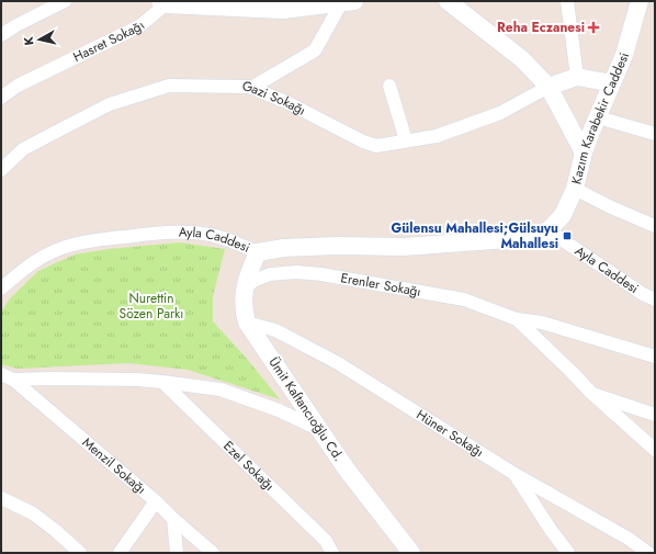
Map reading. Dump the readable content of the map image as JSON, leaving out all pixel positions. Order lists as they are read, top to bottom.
{
  "streets": {
    "street": [
      "Hasret Sokağı",
      "Gazi Sokağı",
      "Kazım Karabekir Caddesi",
      "Ayla Caddesi",
      "Erenler Sokağı",
      "Ümit Kaftancıoğlu Cd.",
      "Hüner Sokağı",
      "Ezel Sokağı",
      "Menzil Sokağı"
    ]
  },
  "crossings": [
    ["Kazım Karabekir Caddesi", "Ayla Caddesi"],
    ["Ayla Caddesi", "Ümit Kaftancıoğlu Cd."],
    ["Erenler Sokağı", "Ümit Kaftancıoğlu Cd."],
    ["Ümit Kaftancıoğlu Cd.", "Hüner Sokağı"]
  ],
  "parks": ["Nurettin Sözen Parkı"],
  "places": {
    "health": ["Reha Eczanesi"],
    "transit": ["Gülensu Mahallesi;Gülsuyu Mahallesi"]
  },
  "north": "left"
}
